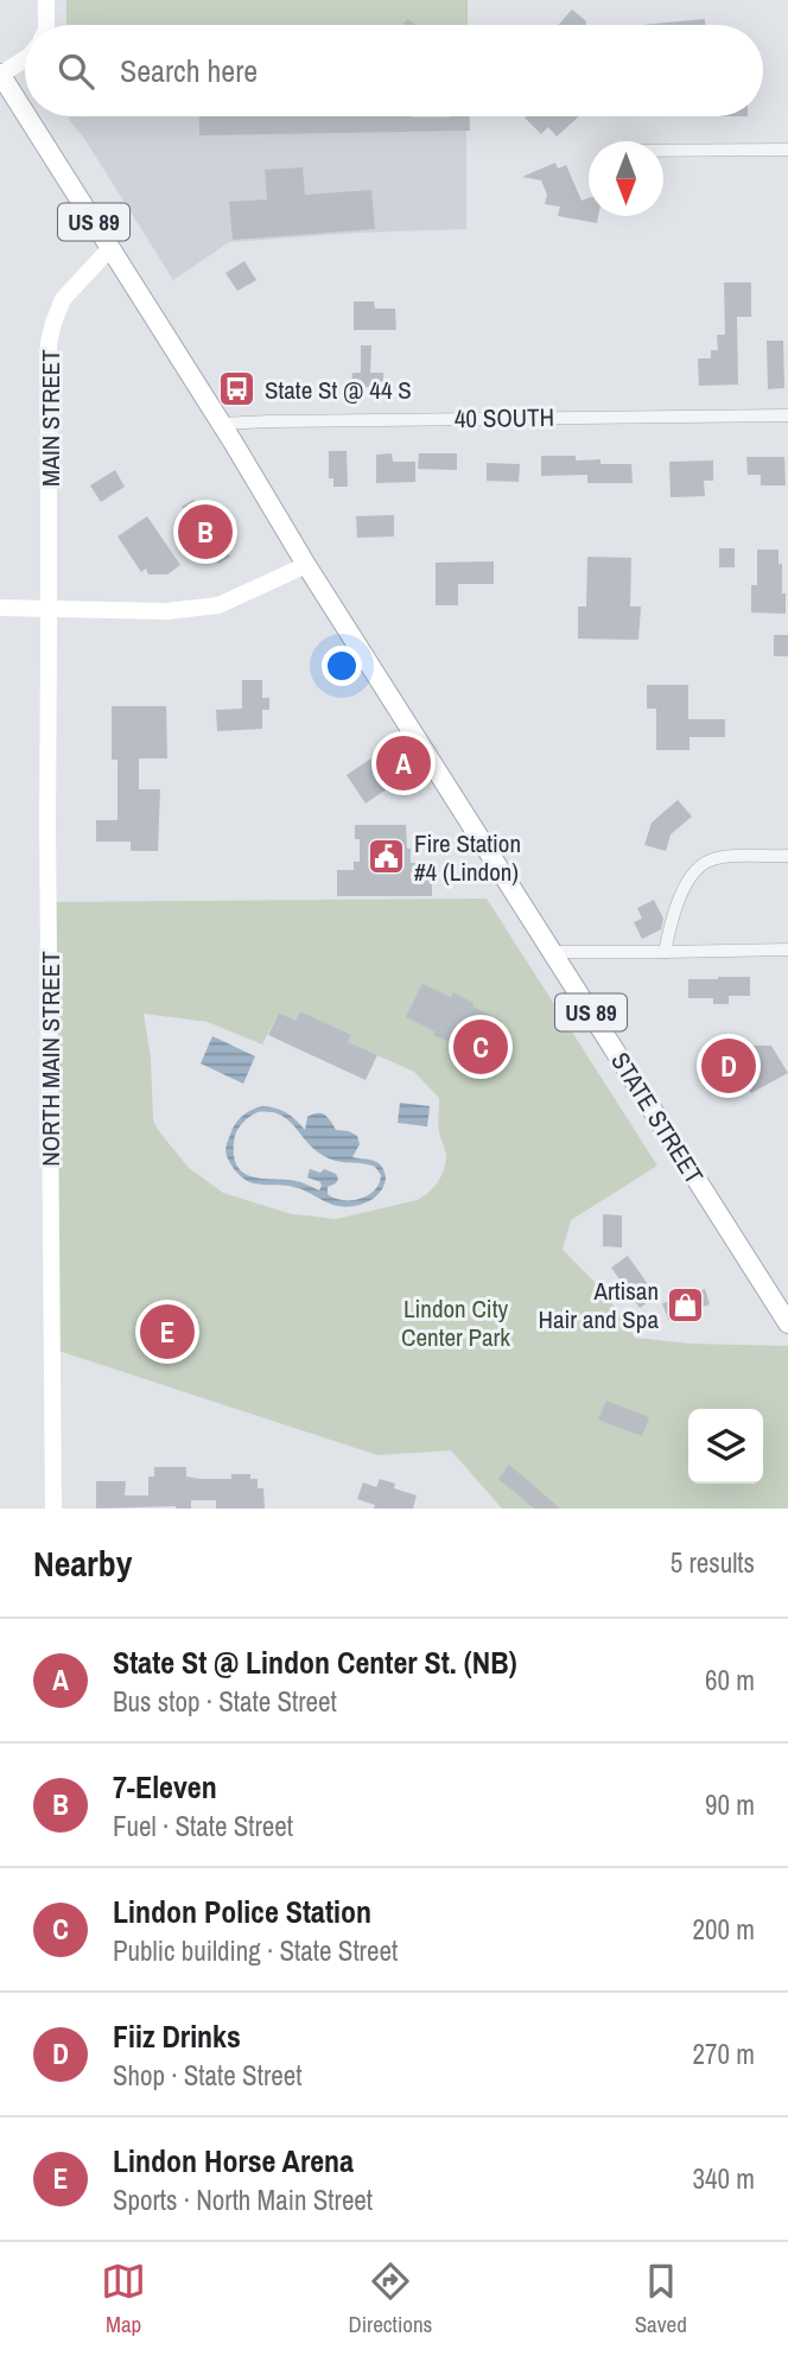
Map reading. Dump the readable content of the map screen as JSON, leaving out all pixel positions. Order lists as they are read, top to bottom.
{
  "streets": {
    "main road": ["US 89", "STATE STREET"],
    "street": ["MAIN STREET", "40 SOUTH", "NORTH MAIN STREET"]
  },
  "crossings": [
    ["US 89", "MAIN STREET"],
    ["US 89", "40 SOUTH"],
    ["US 89", "STATE STREET"],
    ["MAIN STREET", "NORTH MAIN STREET"]
  ],
  "parks": ["Lindon City Center Park"],
  "places": {
    "bus stop": ["State St @ 44 S"],
    "public building": ["Fire Station #4 (Lindon)"],
    "shop": ["Artisan Hair and Spa"]
  },
  "north": "bottom",
  "page": {
    "search": "Search here",
    "pins": [
      "B",
      "A",
      "C",
      "D",
      "E"
    ],
    "heading": ["Nearby", "5 results"],
    "list": [
      {
        "mark": "A",
        "name": "State St @ Lindon Center St. (NB)",
        "note": "Bus stop · State Street",
        "value": "60 m"
      },
      {
        "mark": "B",
        "name": "7-Eleven",
        "note": "Fuel · State Street",
        "value": "90 m"
      },
      {
        "mark": "C",
        "name": "Lindon Police Station",
        "note": "Public building · State Street",
        "value": "200 m"
      },
      {
        "mark": "D",
        "name": "Fiiz Drinks",
        "note": "Shop · State Street",
        "value": "270 m"
      },
      {
        "mark": "E",
        "name": "Lindon Horse Arena",
        "note": "Sports · North Main Street",
        "value": "340 m"
      }
    ],
    "nav": ["Map", "Directions", "Saved"]
  }
}
